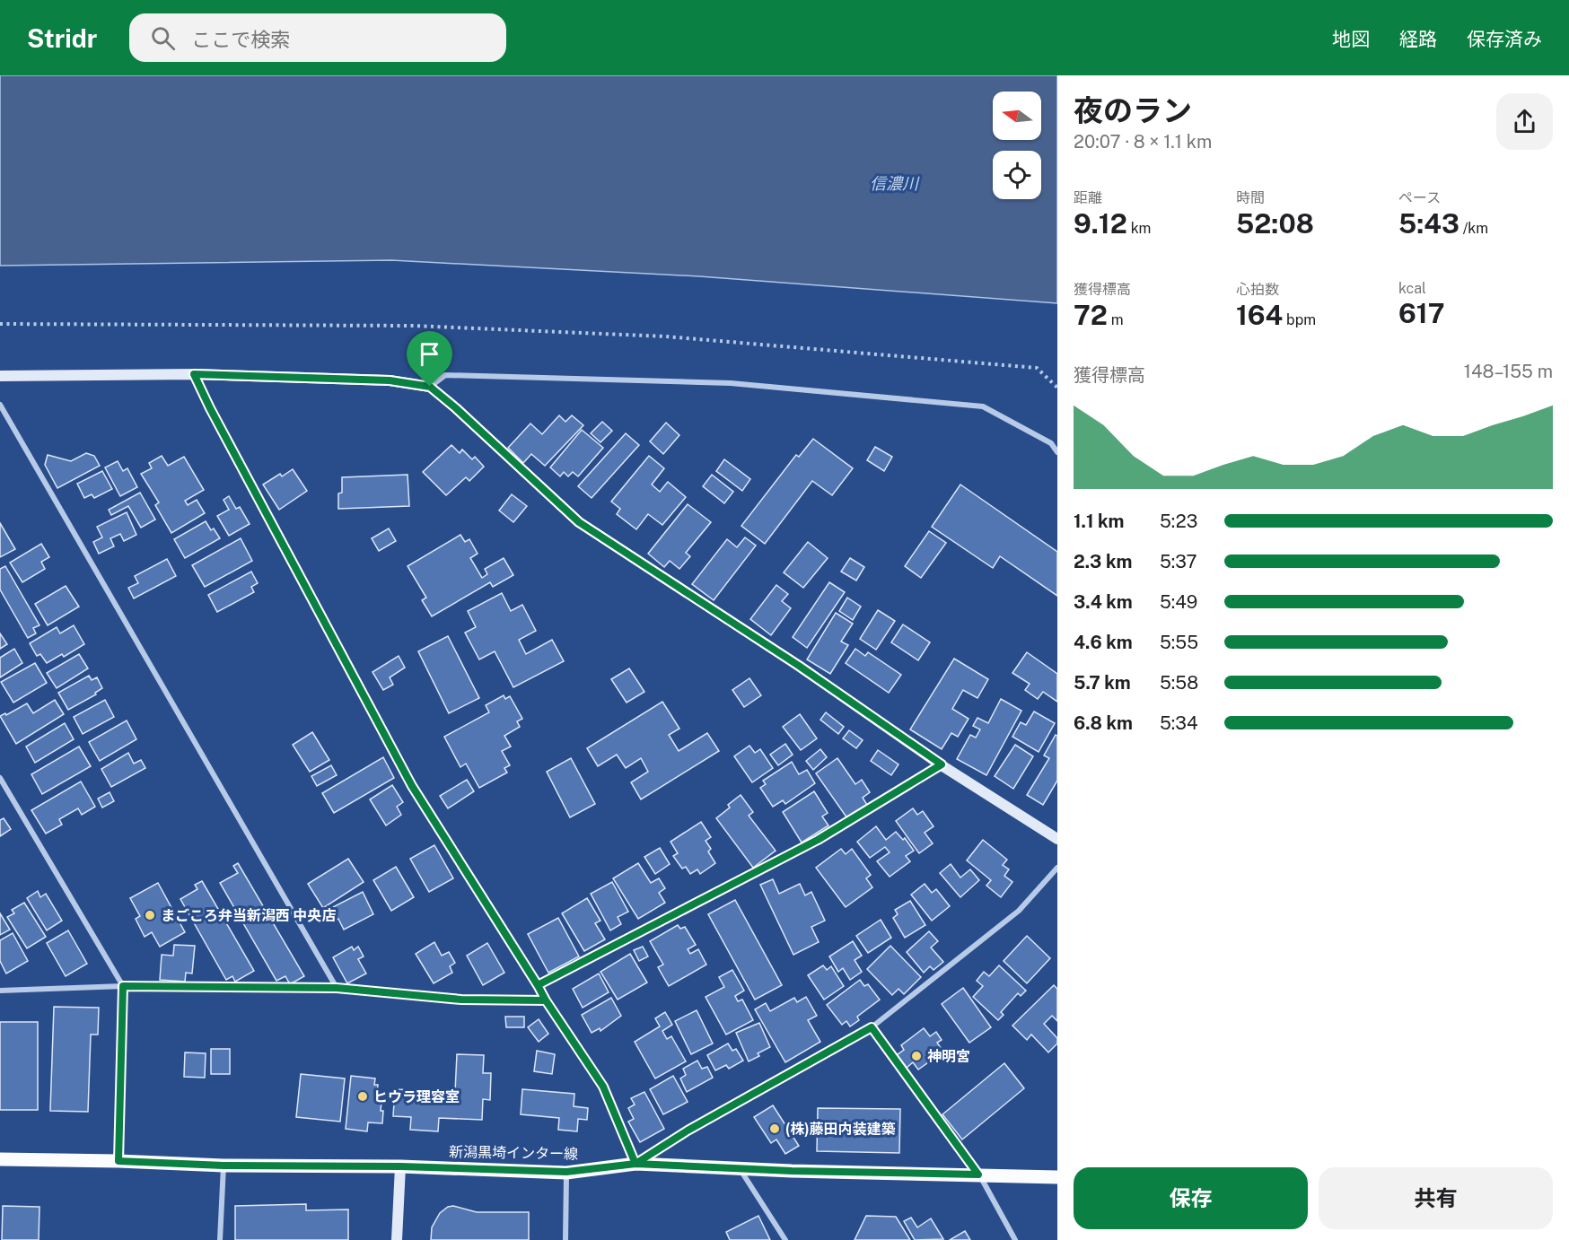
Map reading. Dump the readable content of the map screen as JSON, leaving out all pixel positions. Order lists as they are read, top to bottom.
{
  "streets": {
    "main road": ["新潟黒埼インター線"]
  },
  "water": ["信濃川"],
  "places": [
    "まごころ弁当新潟西 中央店",
    "神明宮",
    "ヒウラ理容室",
    "(株)藤田内装建築"
  ],
  "north": "left",
  "page": {
    "header": "Stridr",
    "search": "ここで検索",
    "nav": ["地図", "経路", "保存済み"],
    "heading": ["夜のラン", "20:07 · 8 × 1.1 km"],
    "stats": [
      ["距離", "9.12 km"],
      ["時間", "52:08"],
      ["ペース", "5:43 /km"],
      ["獲得標高", "72 m"],
      ["心拍数", "164 bpm"],
      ["kcal", "617"]
    ],
    "chart": ["獲得標高", "148–155 m"],
    "list": [
      {
        "name": "1.1 km",
        "note": "5:23"
      },
      {
        "name": "2.3 km",
        "note": "5:37"
      },
      {
        "name": "3.4 km",
        "note": "5:49"
      },
      {
        "name": "4.6 km",
        "note": "5:55"
      },
      {
        "name": "5.7 km",
        "note": "5:58"
      },
      {
        "name": "6.8 km",
        "note": "5:34"
      }
    ],
    "buttons": ["保存", "共有"]
  }
}
